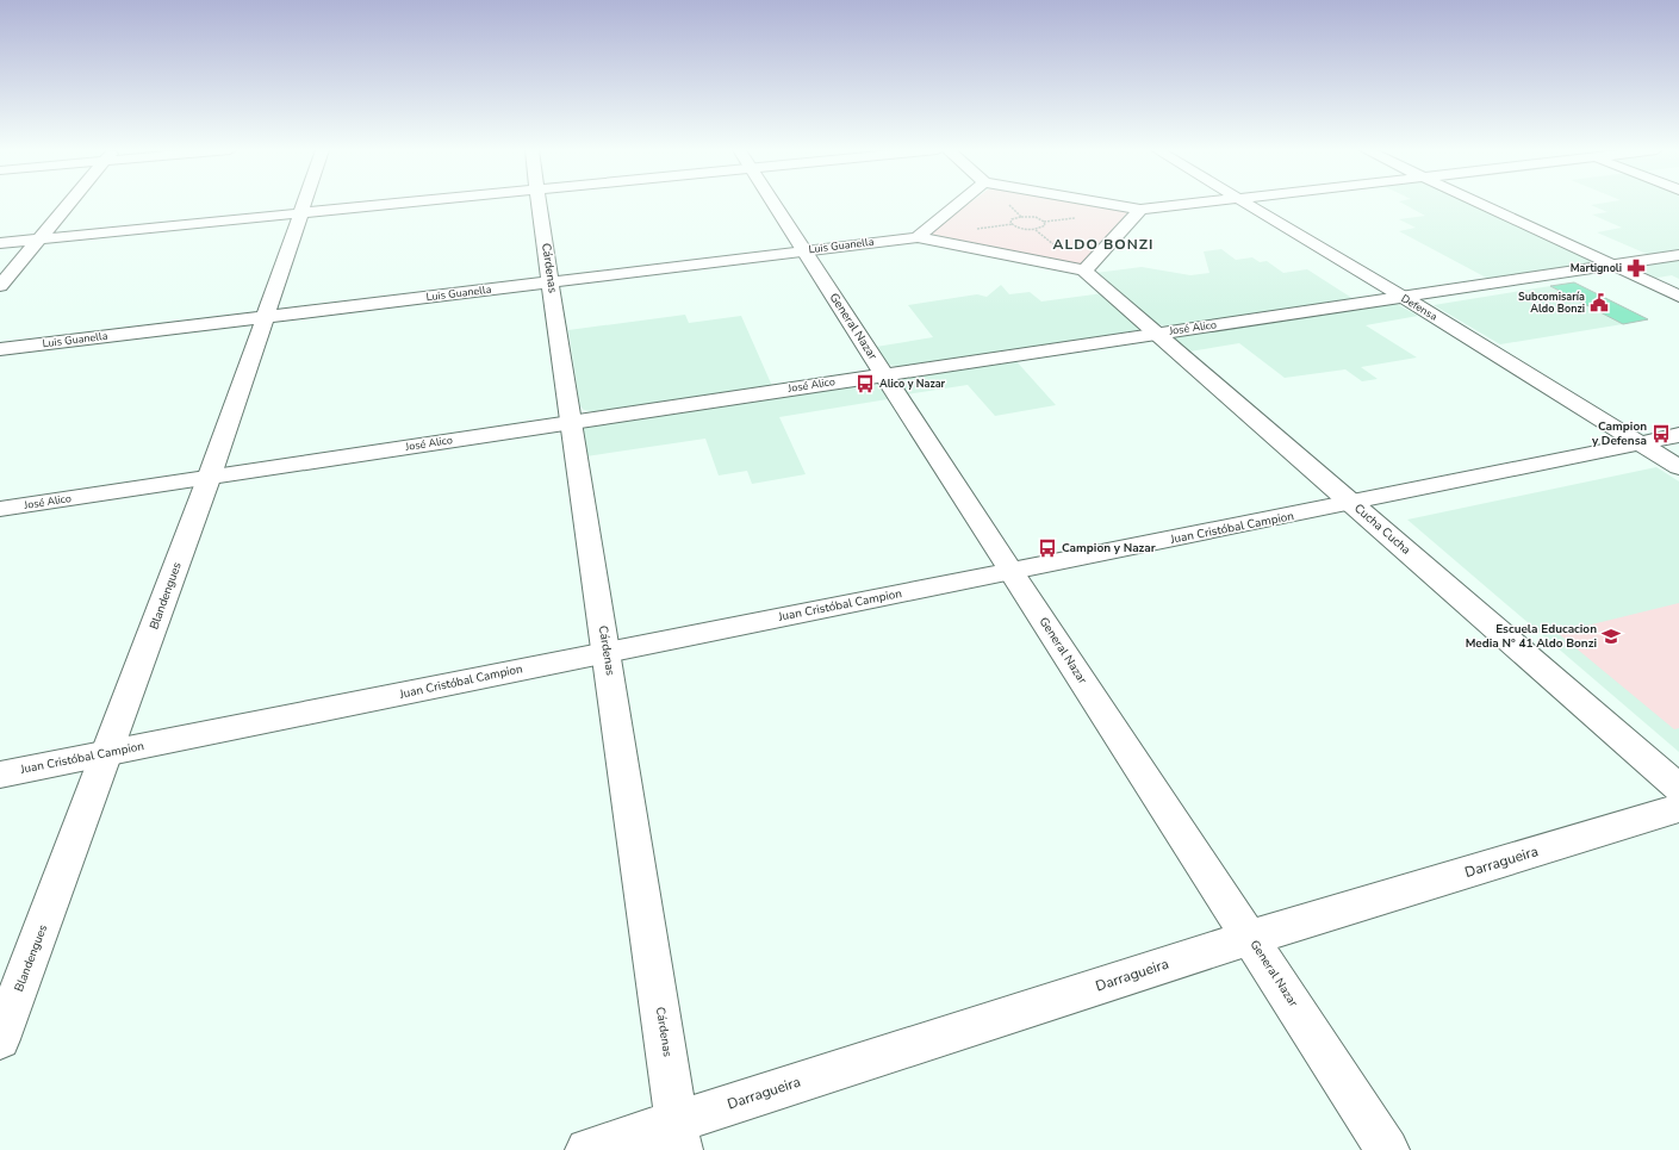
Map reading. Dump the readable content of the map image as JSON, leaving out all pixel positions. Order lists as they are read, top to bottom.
{
  "streets": {
    "street": [
      "Luis Guanella",
      "Cárdenas",
      "Defensa",
      "General Nazar",
      "José Alico",
      "Juan Cristóbal Campion",
      "Cucha Cucha",
      "Blandengues",
      "Darragueira"
    ]
  },
  "crossings": [
    ["Luis Guanella", "Cárdenas"],
    ["Luis Guanella", "General Nazar"],
    ["Luis Guanella", "Cucha Cucha"],
    ["Luis Guanella", "Blandengues"],
    ["Cárdenas", "José Alico"],
    ["Cárdenas", "Juan Cristóbal Campion"],
    ["Cárdenas", "Darragueira"],
    ["Defensa", "José Alico"],
    ["Defensa", "Juan Cristóbal Campion"],
    ["General Nazar", "José Alico"],
    ["General Nazar", "Juan Cristóbal Campion"],
    ["General Nazar", "Darragueira"],
    ["José Alico", "Cucha Cucha"],
    ["José Alico", "Blandengues"],
    ["Juan Cristóbal Campion", "Cucha Cucha"],
    ["Juan Cristóbal Campion", "Blandengues"]
  ],
  "districts": ["ALDO BONZI"],
  "places": {
    "pharmacy": ["Martignoli"],
    "public building": ["Subcomisaría Aldo Bonzi"],
    "bus stop": ["Alico y Nazar", "Campion y Defensa", "Campion y Nazar"],
    "school or university": ["Escuela Educacion Media N° 41 Aldo Bonzi"]
  }
}
